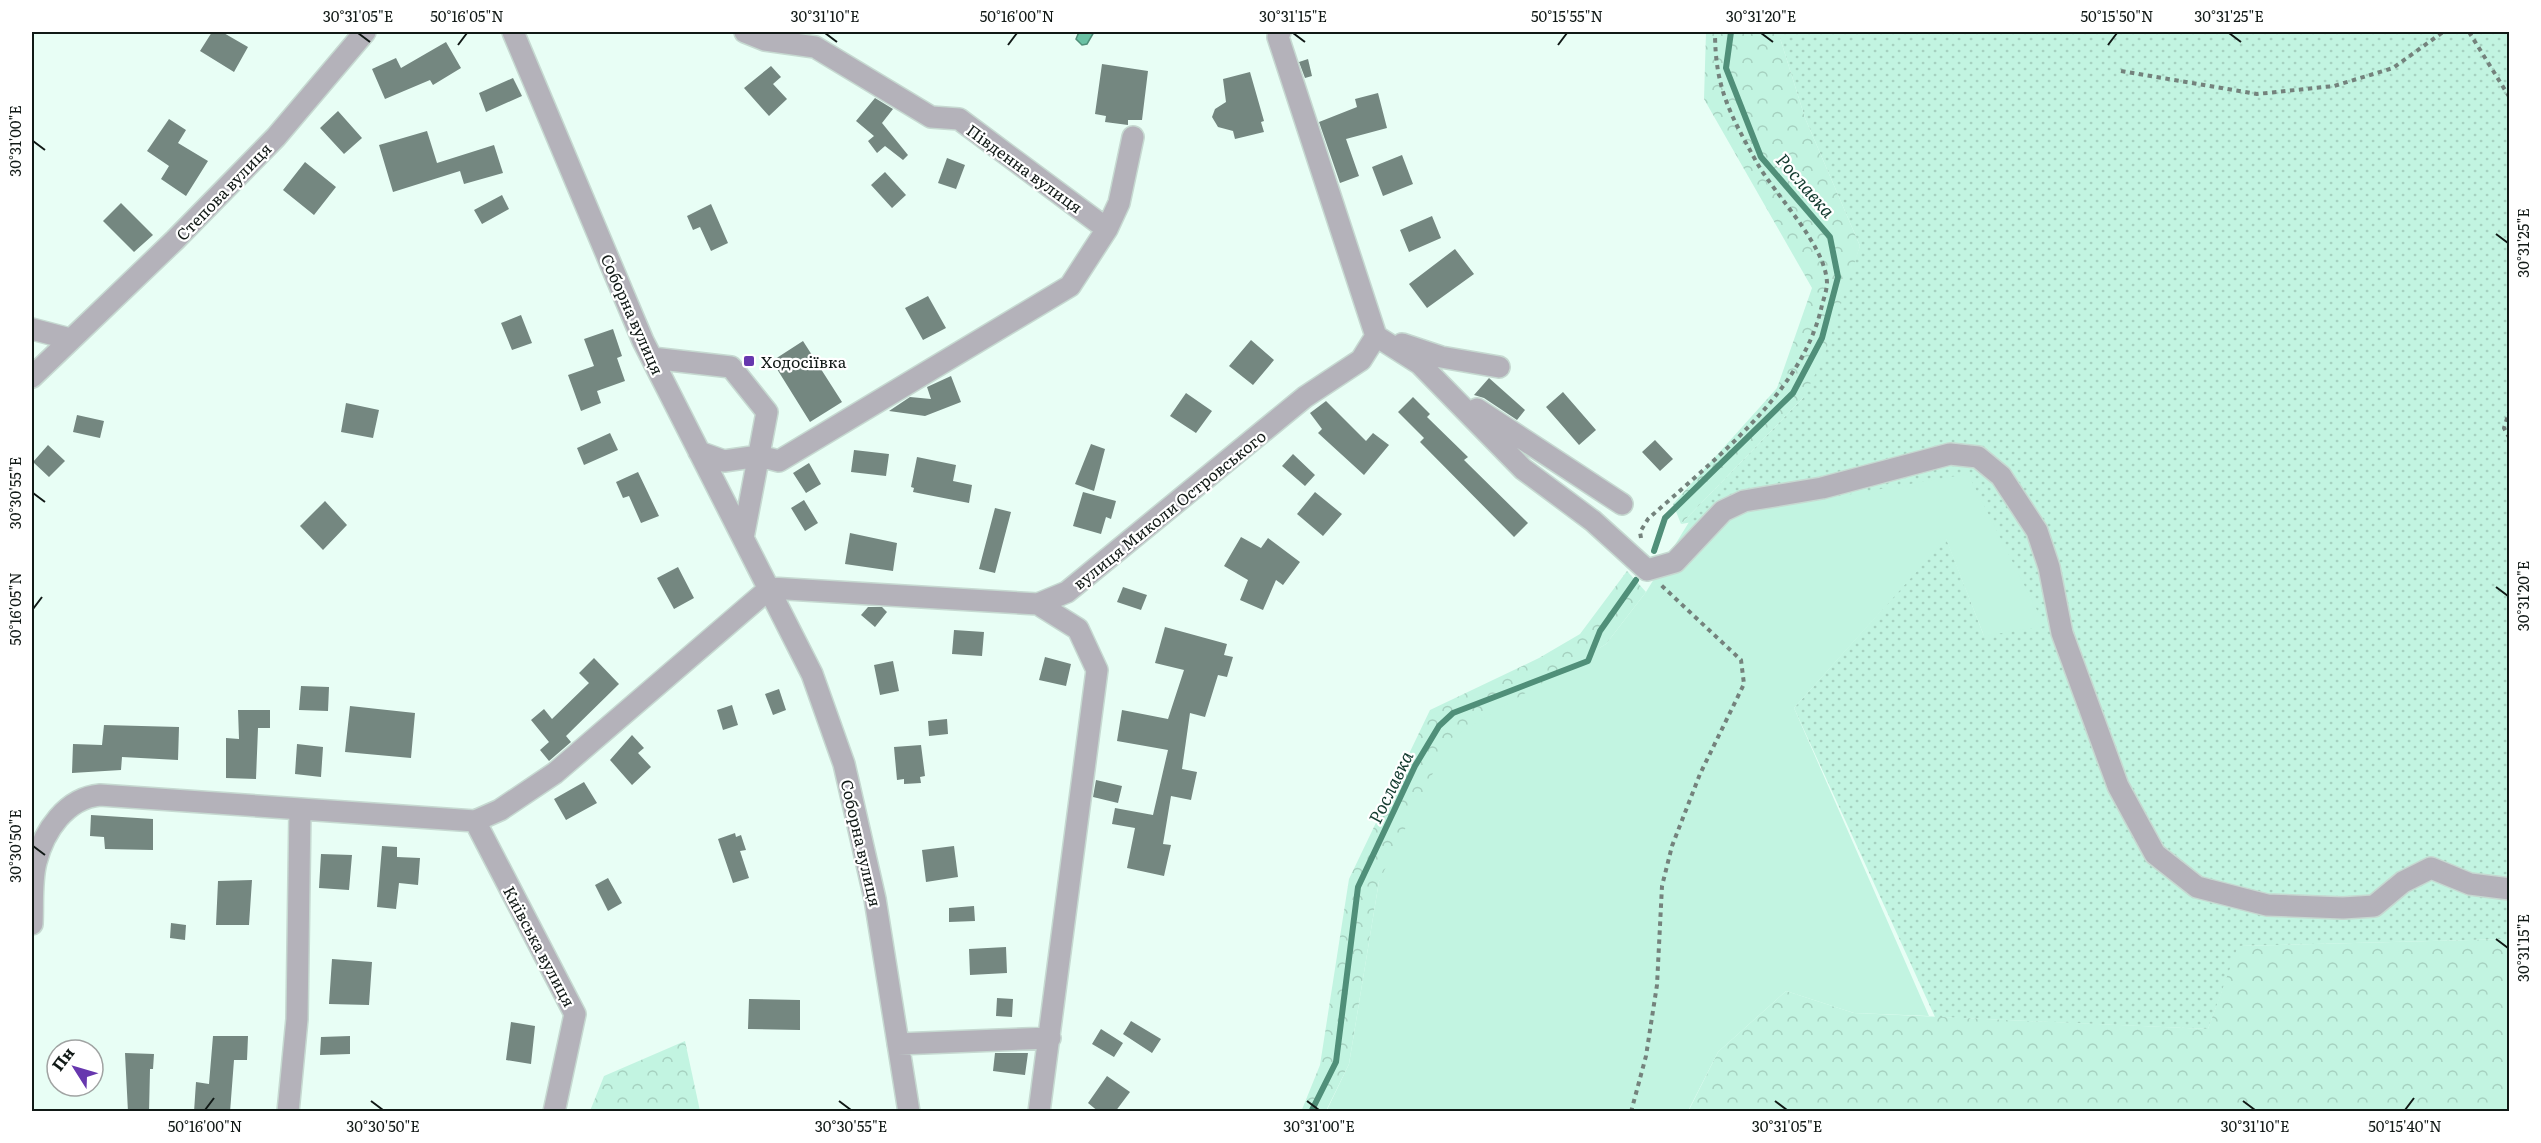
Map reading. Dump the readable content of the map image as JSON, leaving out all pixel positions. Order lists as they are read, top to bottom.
{
  "streets": {
    "street": [
      "Південна вулиця",
      "Степова вулиця",
      "Соборна вулиця",
      "вулиця Миколи Островського",
      "Київська вулиця"
    ]
  },
  "water": ["Рославка"],
  "places": {
    "transit": ["Ходосіївка"]
  },
  "north": "top left",
  "coordinates": [
    "30°31'05\"E",
    "50°16'05\"N",
    "30°31'10\"E",
    "50°16'00\"N",
    "30°31'15\"E",
    "50°15'55\"N",
    "30°31'20\"E",
    "50°15'50\"N",
    "30°31'25\"E",
    "30°31'00\"E",
    "30°30'55\"E",
    "30°30'50\"E",
    "50°15'40\"N"
  ]
}
